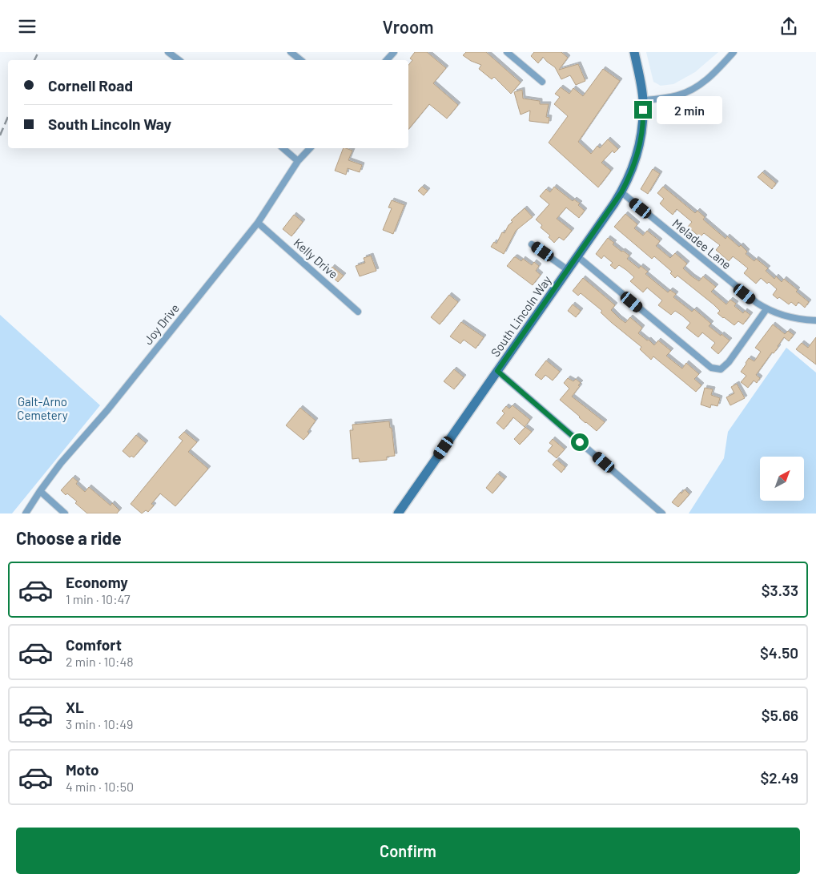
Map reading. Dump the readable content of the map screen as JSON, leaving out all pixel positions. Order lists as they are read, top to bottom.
{
  "streets": {
    "main road": ["South Lincoln Way"],
    "street": ["Meladee Lane", "Kelly Drive", "Joy Drive"]
  },
  "crossings": [
    ["Meladee Lane", "South Lincoln Way"],
    ["Kelly Drive", "Joy Drive"]
  ],
  "parks": ["Galt-Arno Cemetery"],
  "north": "top right",
  "page": {
    "header": "Vroom",
    "banner": ["Cornell Road", "South Lincoln Way"],
    "bubble": "2 min",
    "heading": "Choose a ride",
    "list": [
      {
        "name": "Economy",
        "note": "1 min · 10:47",
        "value": "$3.33"
      },
      {
        "name": "Comfort",
        "note": "2 min · 10:48",
        "value": "$4.50"
      },
      {
        "name": "XL",
        "note": "3 min · 10:49",
        "value": "$5.66"
      },
      {
        "name": "Moto",
        "note": "4 min · 10:50",
        "value": "$2.49"
      }
    ],
    "buttons": "Confirm"
  }
}
